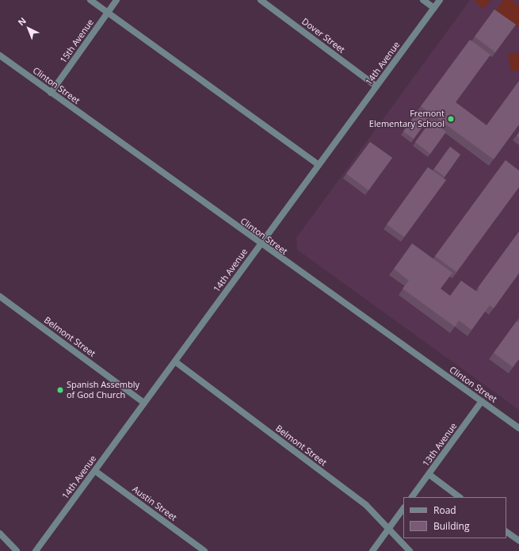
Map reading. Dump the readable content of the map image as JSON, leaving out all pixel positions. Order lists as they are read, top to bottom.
{
  "streets": {
    "street": [
      "Dover Street",
      "15th Avenue",
      "14th Avenue",
      "Clinton Street",
      "Belmont Street",
      "13th Avenue",
      "Austin Street"
    ]
  },
  "crossings": [
    ["Dover Street", "14th Avenue"],
    ["15th Avenue", "Clinton Street"],
    ["14th Avenue", "Clinton Street"],
    ["14th Avenue", "Belmont Street"],
    ["14th Avenue", "Austin Street"],
    ["Clinton Street", "13th Avenue"]
  ],
  "places": ["Fremont Elementary School", "Spanish Assembly of God Church"],
  "legend": ["Road", "Building"],
  "north": "top left"
}
